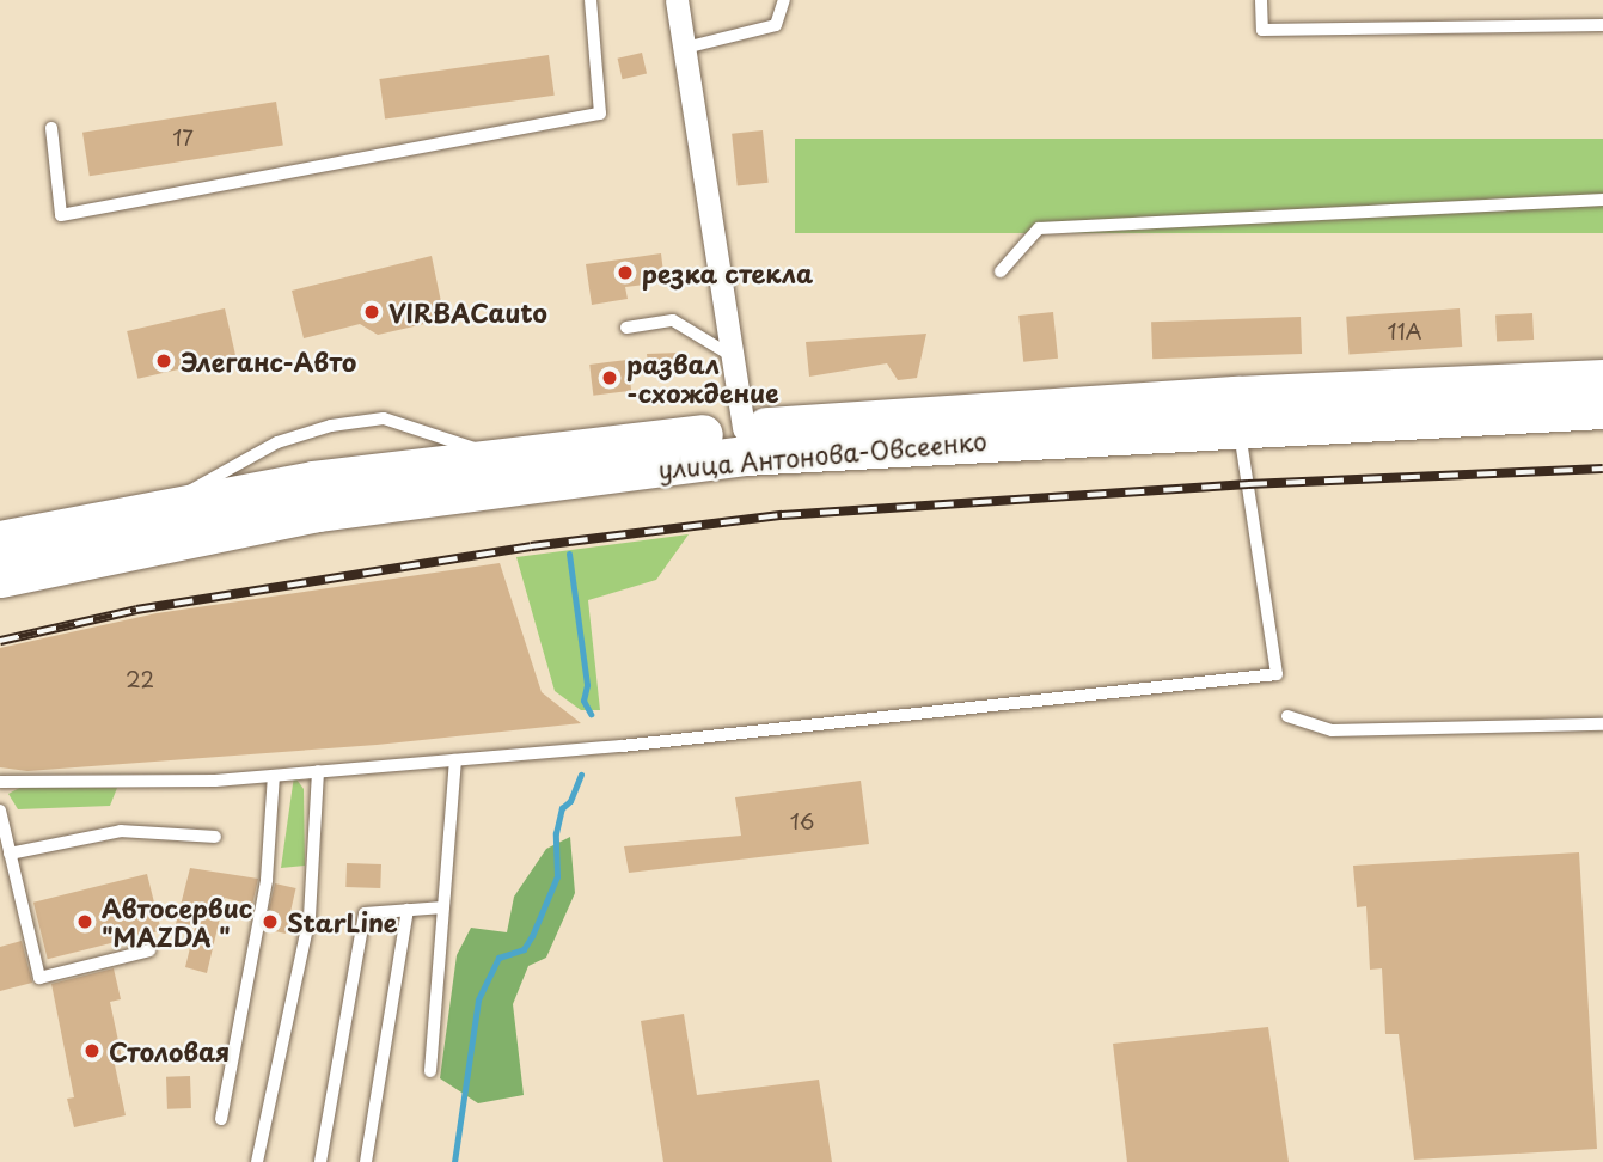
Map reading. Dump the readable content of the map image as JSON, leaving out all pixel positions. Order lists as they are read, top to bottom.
{
  "streets": {
    "highway": ["улица Антонова-Овсеенко"]
  },
  "places": [
    "резка стекла",
    "VIRBACauto",
    "Элеганс-Авто",
    "развал -схождение",
    "Автосервис \"MAZDA \"",
    "StarLine",
    "Столовая"
  ],
  "house_numbers": [
    "17",
    "11А",
    "22",
    "16"
  ]
}
